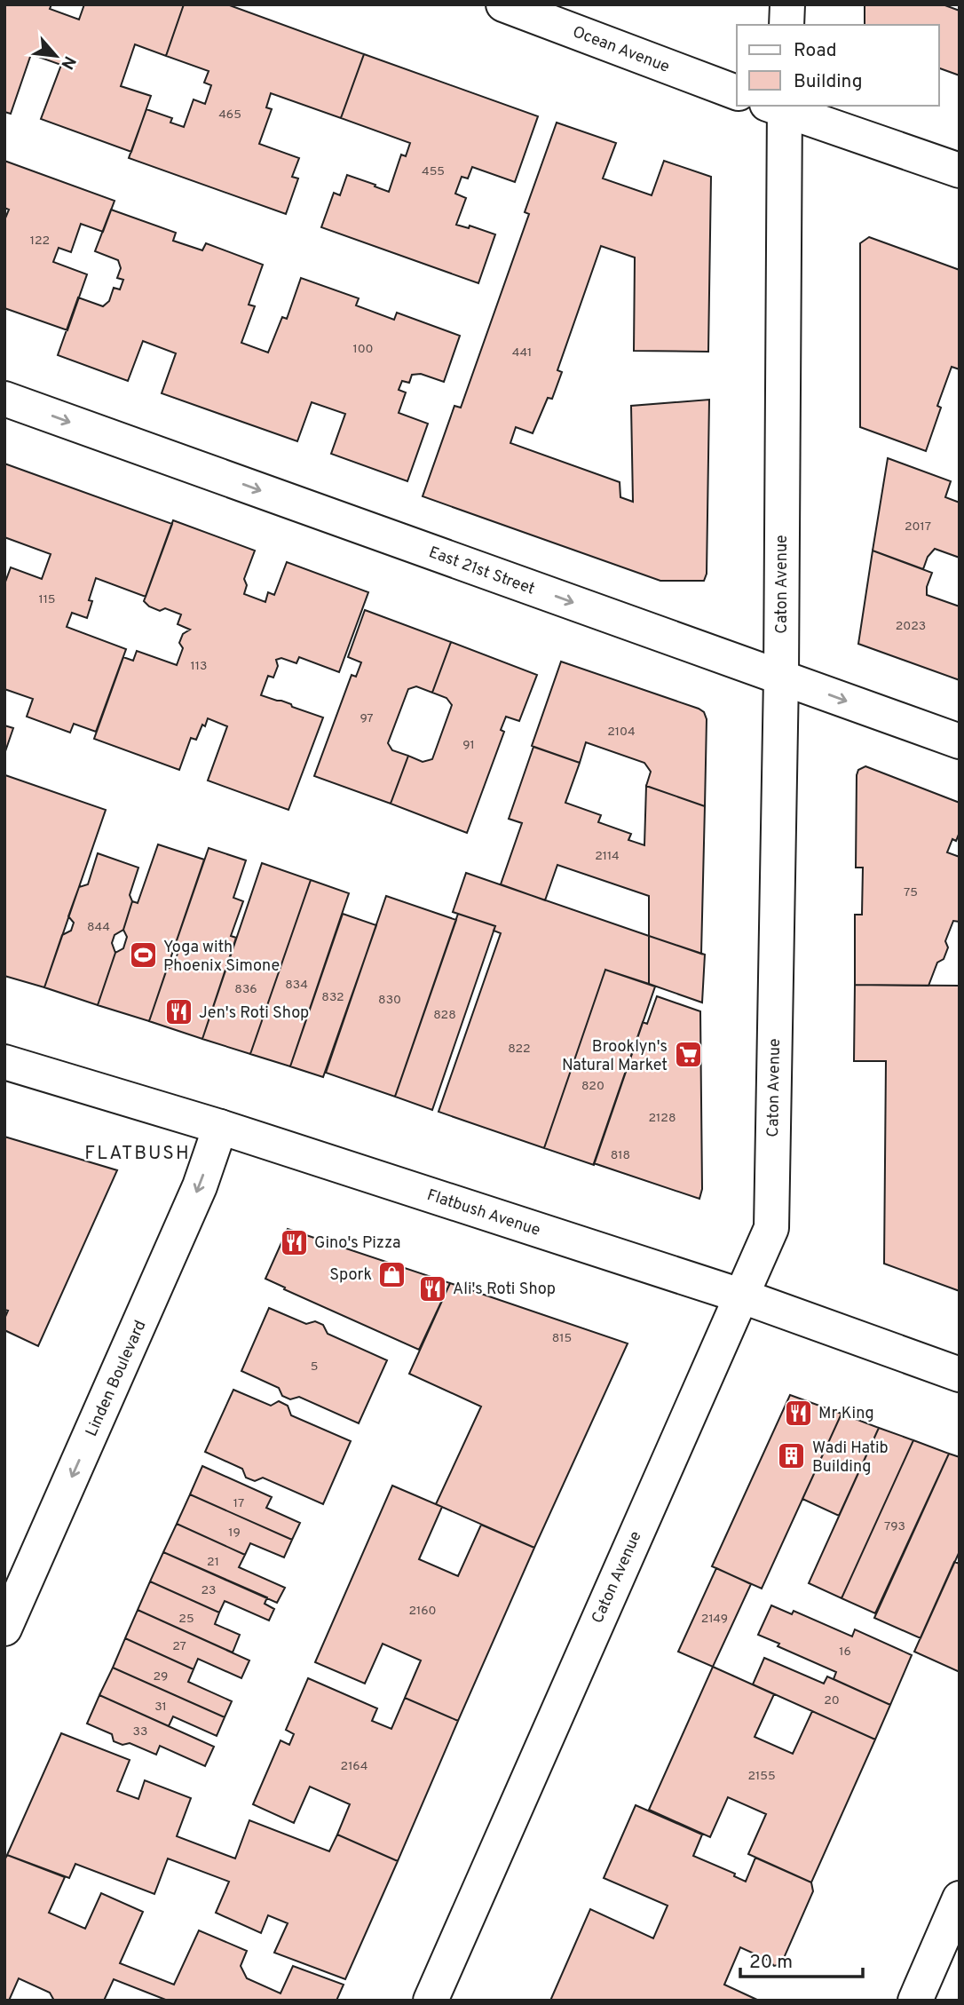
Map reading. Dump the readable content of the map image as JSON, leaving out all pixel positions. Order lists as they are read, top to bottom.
{
  "streets": {
    "main road": [
      "Ocean Avenue",
      "East 21st Street",
      "Caton Avenue",
      "Flatbush Avenue",
      "Linden Boulevard"
    ]
  },
  "crossings": [
    ["East 21st Street", "Caton Avenue"],
    ["Caton Avenue", "Flatbush Avenue"],
    ["Flatbush Avenue", "Linden Boulevard"]
  ],
  "one_way": ["East 21st Street", "Linden Boulevard"],
  "districts": ["FLATBUSH"],
  "places": {
    "sports": ["Yoga with Phoenix Simone"],
    "restaurant": [
      "Jen's Roti Shop",
      "Gino's Pizza",
      "Ali's Roti Shop",
      "Mr King"
    ],
    "supermarket": ["Brooklyn's Natural Market"],
    "shop": ["Spork"],
    "building": ["Wadi Hatib Building"]
  },
  "house_numbers": [
    "465",
    "455",
    "122",
    "100",
    "441",
    "2017",
    "115",
    "2023",
    "113",
    "97",
    "2104",
    "91",
    "2114",
    "75",
    "844",
    "834",
    "836",
    "832",
    "830",
    "828",
    "822",
    "820",
    "2128",
    "818",
    "815",
    "5",
    "17",
    "793",
    "19",
    "21",
    "23",
    "2160",
    "25",
    "2149",
    "27",
    "16",
    "29",
    "20",
    "31",
    "33",
    "2164",
    "2155"
  ],
  "legend": ["Road", "Building"],
  "scale_bar": "20 m",
  "north": "bottom right"
}
